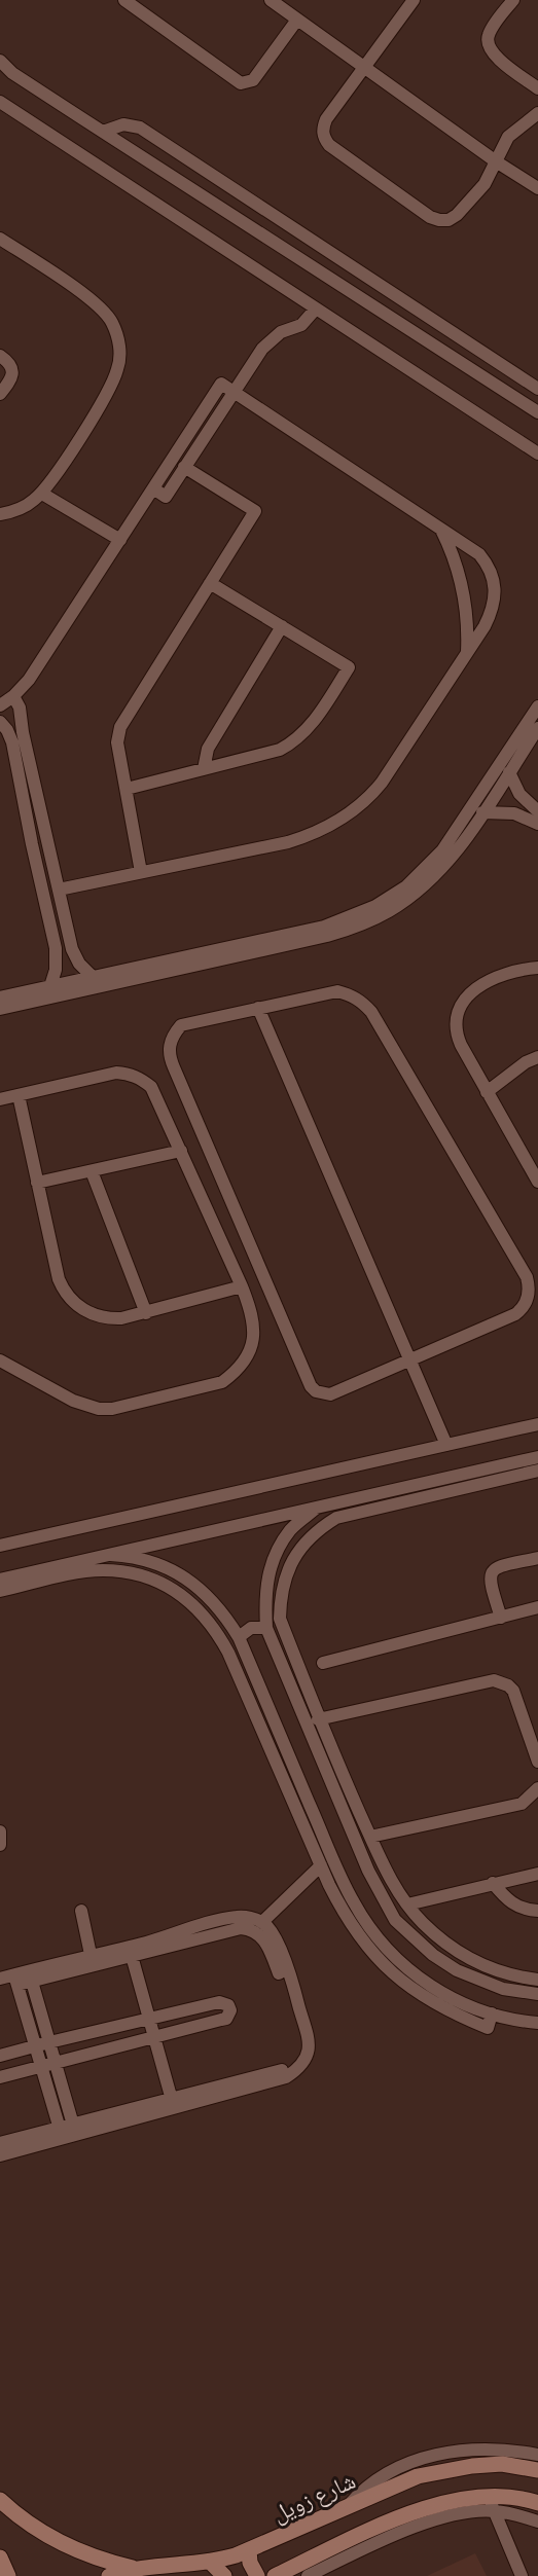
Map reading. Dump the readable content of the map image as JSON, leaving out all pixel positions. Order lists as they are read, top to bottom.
{
  "streets": {
    "main road": ["شارع زويل"]
  }
}
